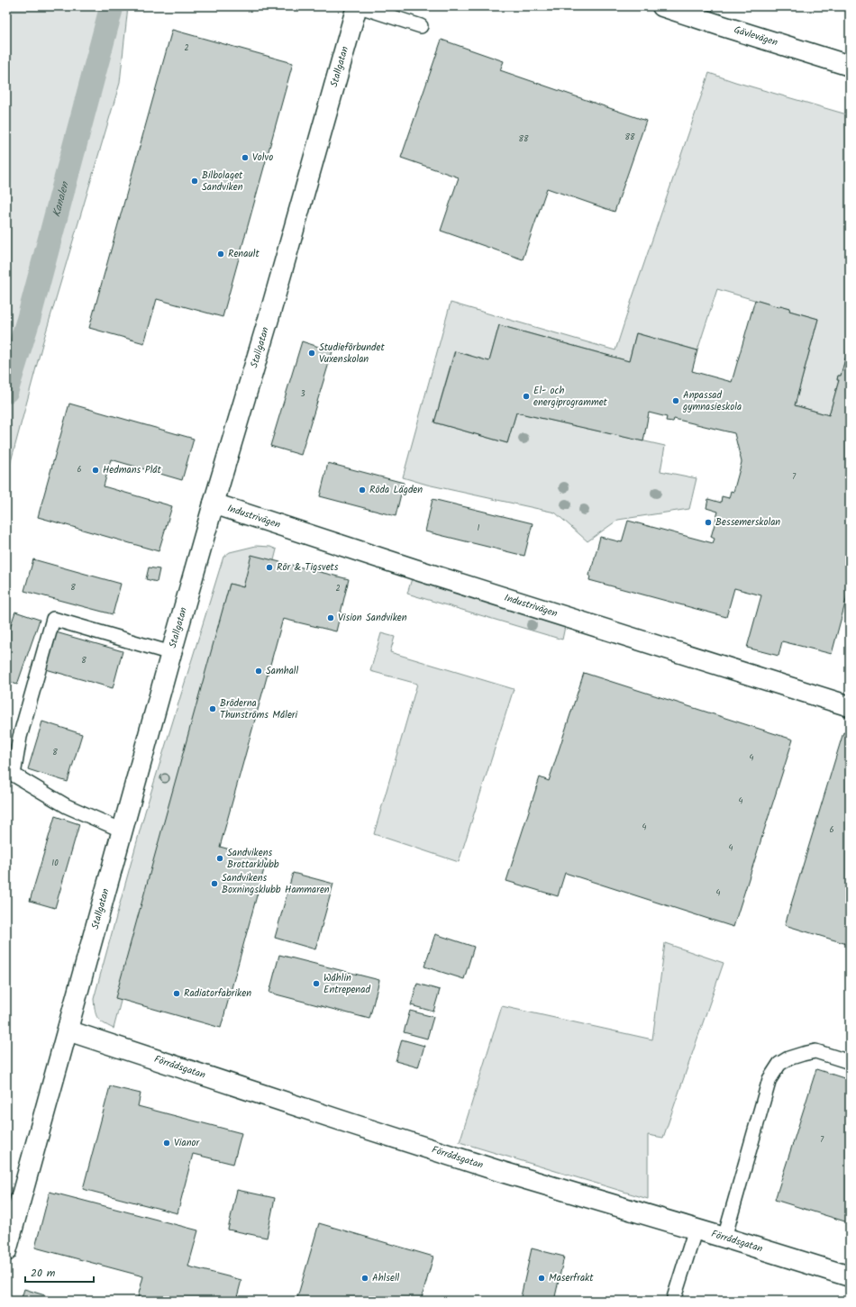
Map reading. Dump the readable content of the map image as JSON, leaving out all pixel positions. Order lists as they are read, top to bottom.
{
  "streets": {
    "street": [
      "Gävlevägen",
      "Stallgatan",
      "Industrivägen",
      "Förrådsgatan"
    ]
  },
  "crossings": [
    ["Stallgatan", "Industrivägen"],
    ["Stallgatan", "Förrådsgatan"]
  ],
  "water": ["Kanalen"],
  "places": [
    "Volvo",
    "Bilbolaget Sandviken",
    "Renault",
    "Studieförbundet Vuxenskolan",
    "El- och energiprogrammet",
    "Anpassad gymnasieskola",
    "Hedmans Plåt",
    "Röda Lägden",
    "Bessemerskolan",
    "Rör & Tigsvets",
    "Vision Sandviken",
    "Samhall",
    "Bröderna Thunströms Måleri",
    "Sandvikens Brottarklubb",
    "Sandvikens Boxningsklubb Hammaren",
    "Wåhlin Entrepenad",
    "Radiatorfabriken",
    "Vianor",
    "Ahlsell",
    "Maserfrakt"
  ],
  "house_numbers": [
    "2",
    "88",
    "88",
    "3",
    "6",
    "7",
    "1",
    "8",
    "2",
    "8",
    "8",
    "4",
    "4",
    "4",
    "6",
    "4",
    "10",
    "4",
    "7"
  ],
  "scale_bar": "20 m"
}
